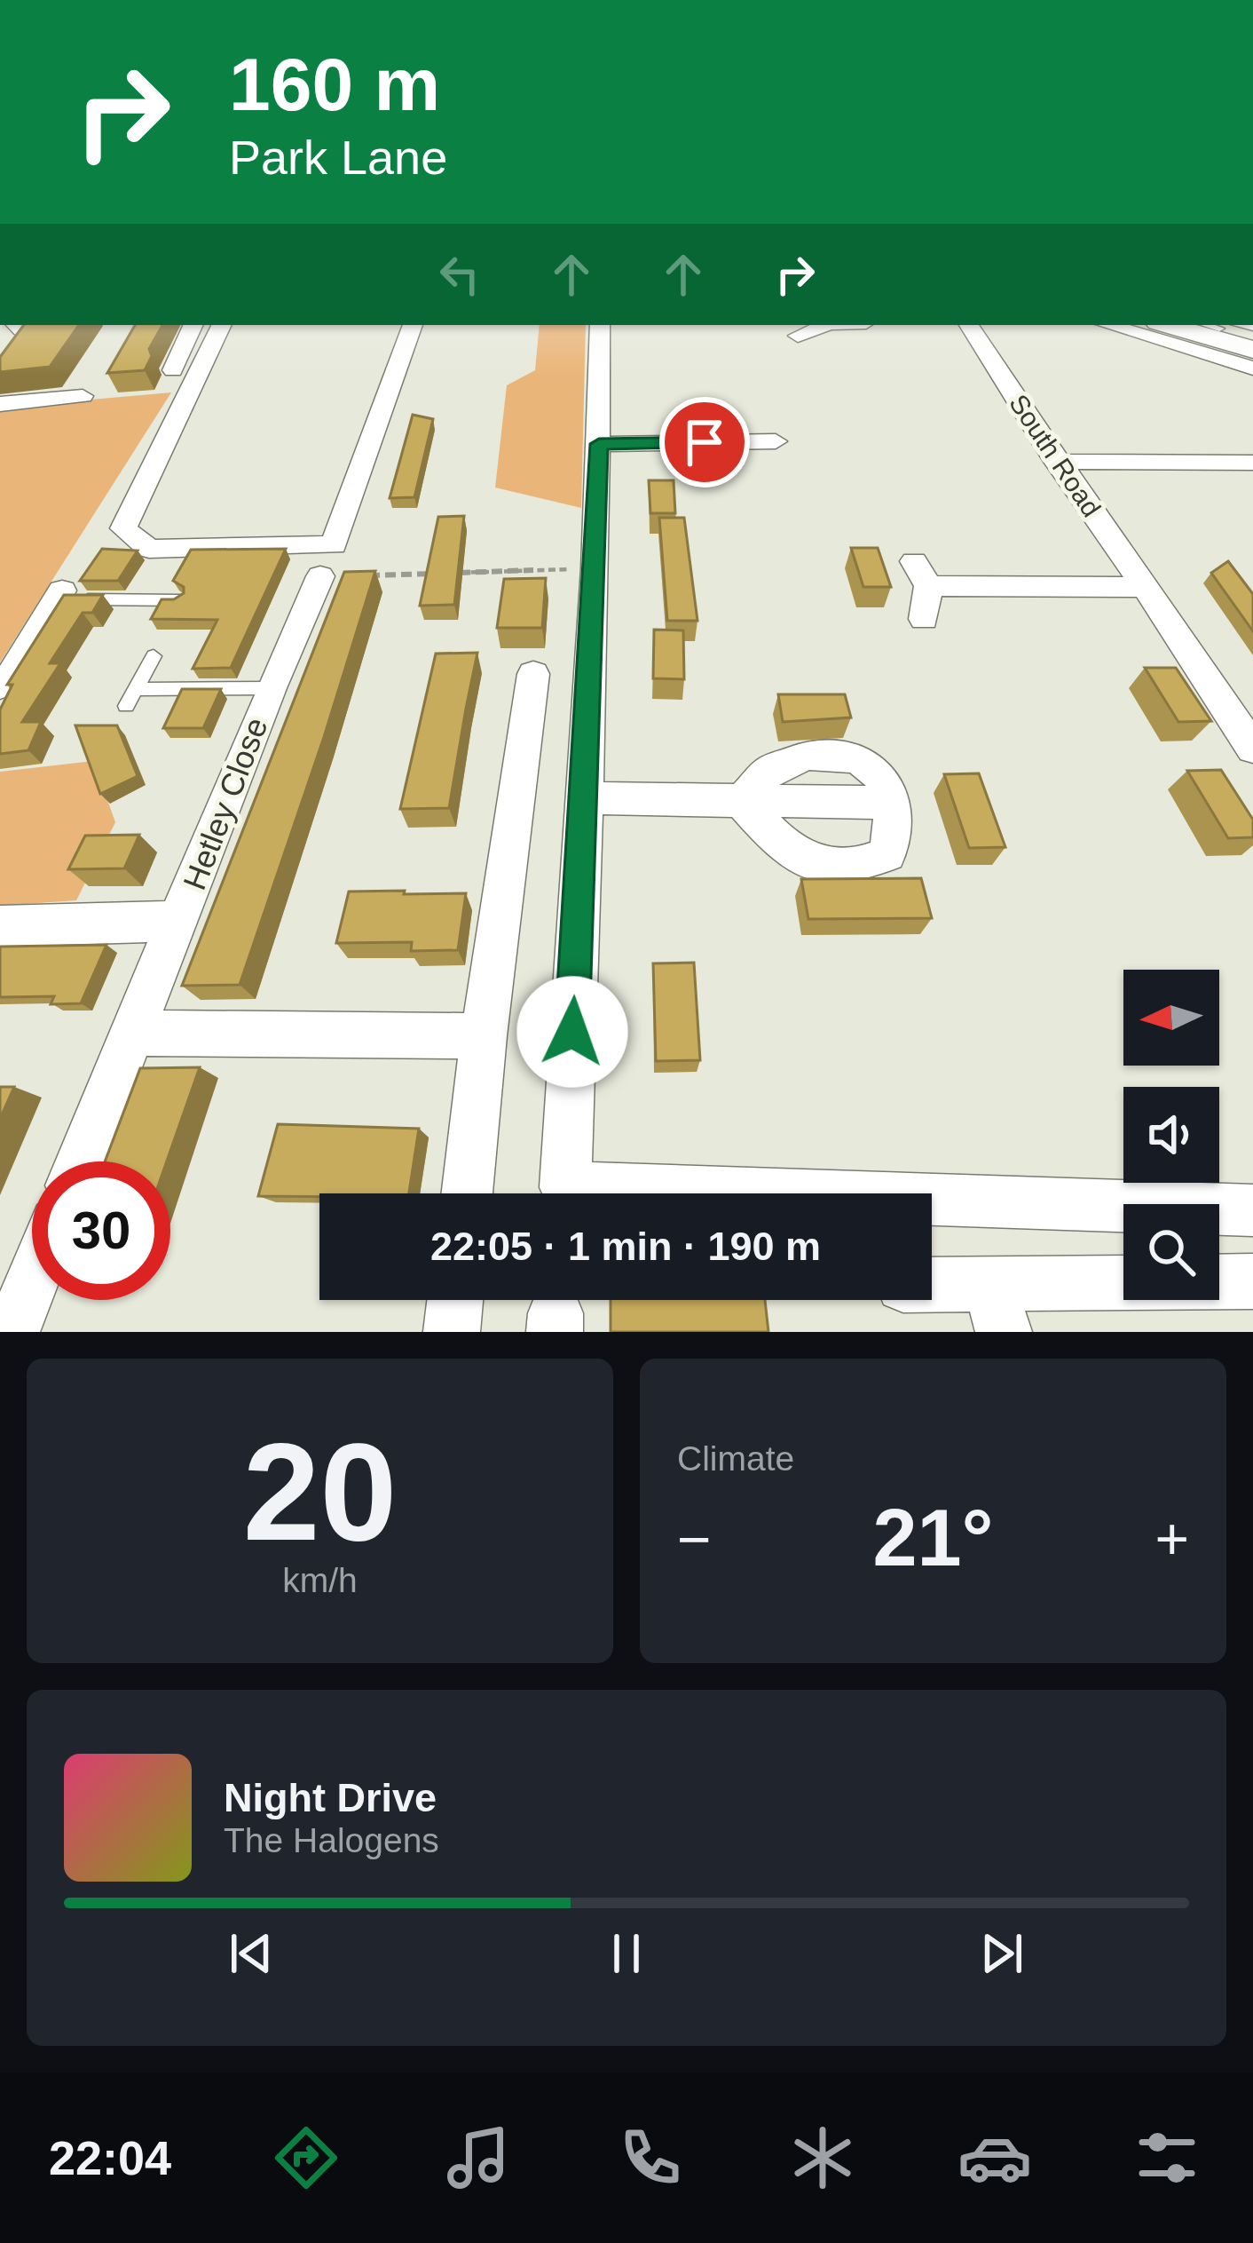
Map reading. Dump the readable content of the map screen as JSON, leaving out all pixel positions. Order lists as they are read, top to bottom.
{
  "streets": {
    "street": ["South Road", "Hetley Close"]
  },
  "north": "left",
  "page": {
    "turn": ["160 m", "Park Lane"],
    "limit": "30",
    "trip": "22:05 · 1 min · 190 m",
    "tile": [
      ["20", "km/h"],
      "Climate"
    ],
    "heat": ["−", "21°", "+"],
    "song": ["Night Drive", "The Halogens"],
    "tabs": "22:04"
  }
}
